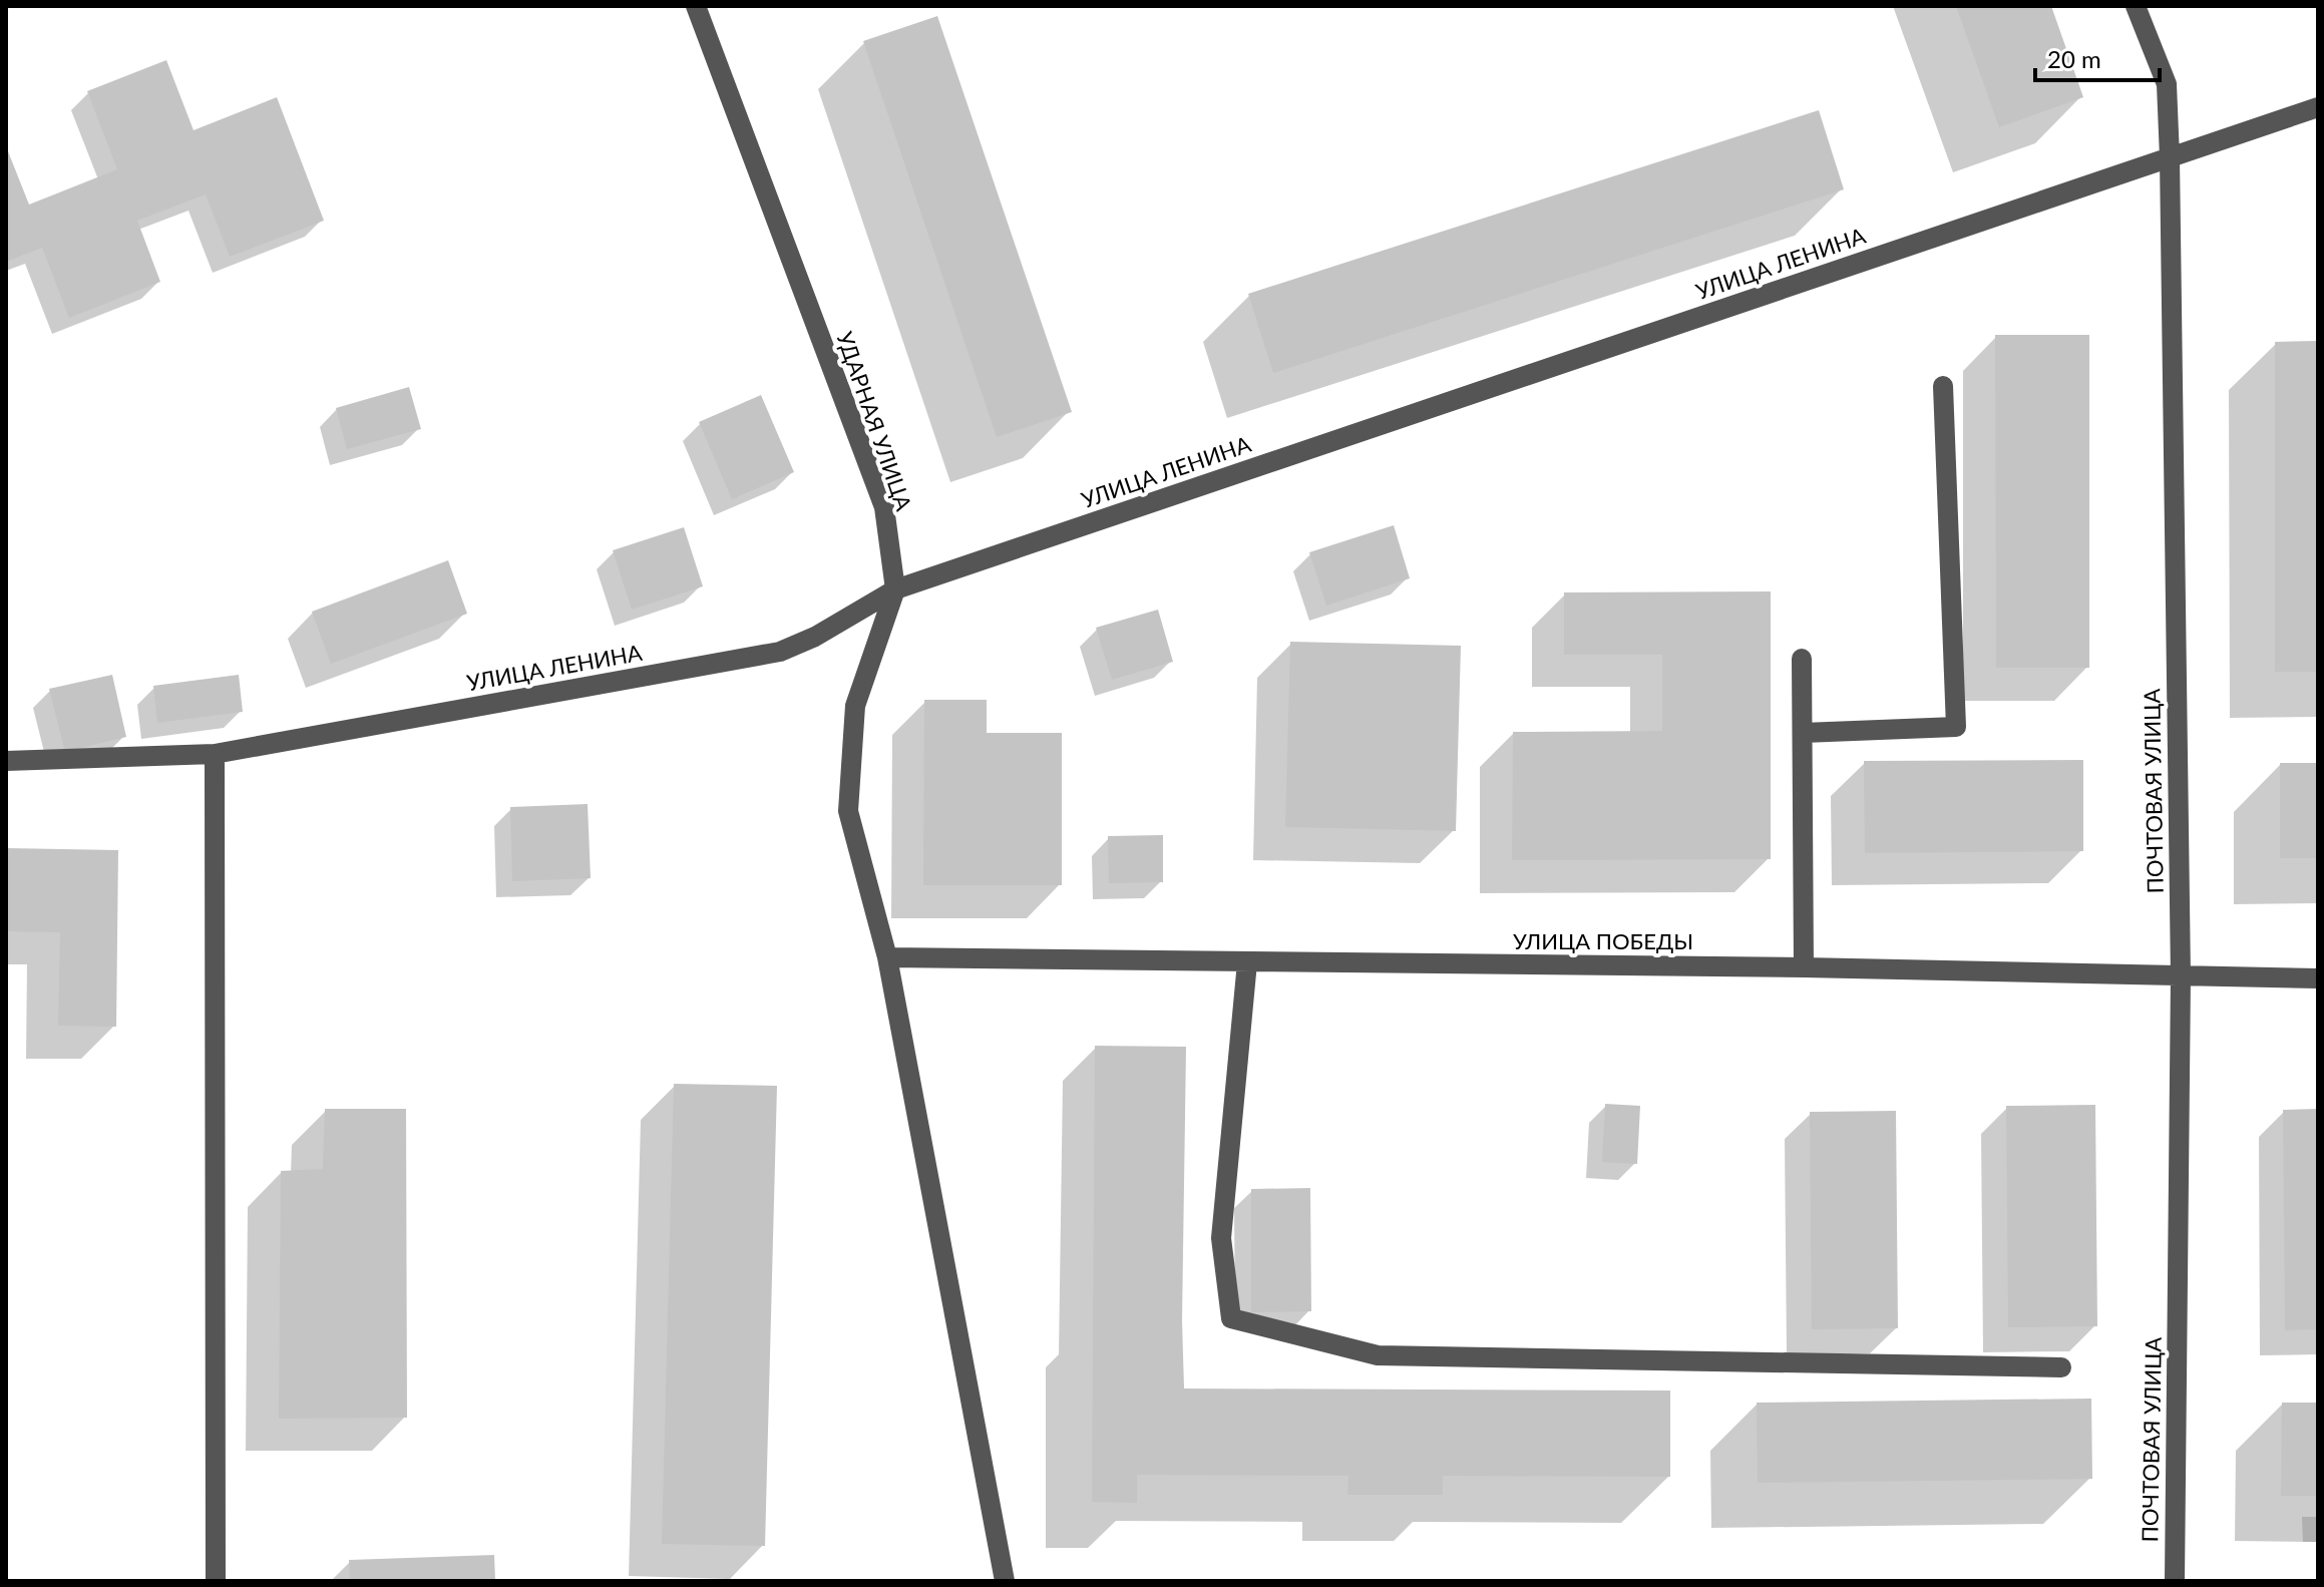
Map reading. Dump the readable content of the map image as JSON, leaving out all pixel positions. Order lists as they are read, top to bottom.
{
  "streets": {
    "street": [
      "УЛИЦА ЛЕНИНА",
      "УДАРНАЯ УЛИЦА",
      "ПОЧТОВАЯ УЛИЦА",
      "УЛИЦА ПОБЕДЫ"
    ]
  },
  "crossings": [
    ["УЛИЦА ЛЕНИНА", "УДАРНАЯ УЛИЦА"],
    ["УЛИЦА ЛЕНИНА", "ПОЧТОВАЯ УЛИЦА"],
    ["УДАРНАЯ УЛИЦА", "УЛИЦА ПОБЕДЫ"],
    ["ПОЧТОВАЯ УЛИЦА", "УЛИЦА ПОБЕДЫ"]
  ],
  "scale_bar": "20 m"
}
